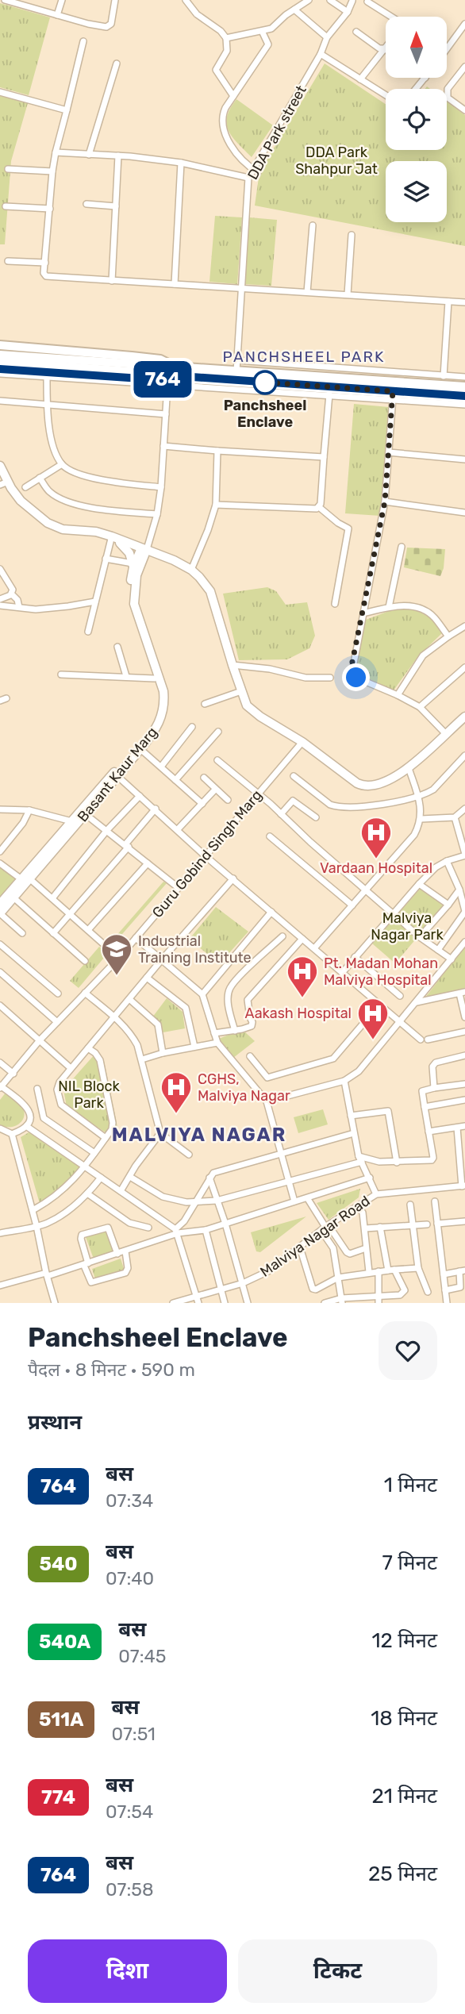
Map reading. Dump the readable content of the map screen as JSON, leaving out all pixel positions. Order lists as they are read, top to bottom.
{
  "streets": {
    "main road": ["Basant Kaur Marg"],
    "street": ["DDA Park street", "Guru Gobind Singh Marg", "Malviya Nagar Road"]
  },
  "districts": ["PANCHSHEEL PARK", "MALVIYA NAGAR"],
  "parks": ["DDA Park Shahpur Jat", "Malviya Nagar Park", "NIL Block Park"],
  "places": {
    "other": ["Panchsheel Enclave"],
    "hospital": [
      "Vardaan Hospital",
      "Pt. Madan Mohan Malviya Hospital",
      "Aakash Hospital",
      "CGHS, Malviya Nagar"
    ],
    "school or university": ["Industrial Training Institute"]
  },
  "lines": ["bus line 764"],
  "north": "top",
  "page": {
    "on_map": "764",
    "heading": [
      ["Panchsheel Enclave", "पैदल · 8 मिनट · 590 m"],
      "प्रस्थान"
    ],
    "list": [
      {
        "mark": "764",
        "name": "बस",
        "note": "07:34",
        "value": "1 मिनट"
      },
      {
        "mark": "540",
        "name": "बस",
        "note": "07:40",
        "value": "7 मिनट"
      },
      {
        "mark": "540A",
        "name": "बस",
        "note": "07:45",
        "value": "12 मिनट"
      },
      {
        "mark": "511A",
        "name": "बस",
        "note": "07:51",
        "value": "18 मिनट"
      },
      {
        "mark": "774",
        "name": "बस",
        "note": "07:54",
        "value": "21 मिनट"
      },
      {
        "mark": "764",
        "name": "बस",
        "note": "07:58",
        "value": "25 मिनट"
      }
    ],
    "buttons": ["दिशा", "टिकट"]
  }
}
